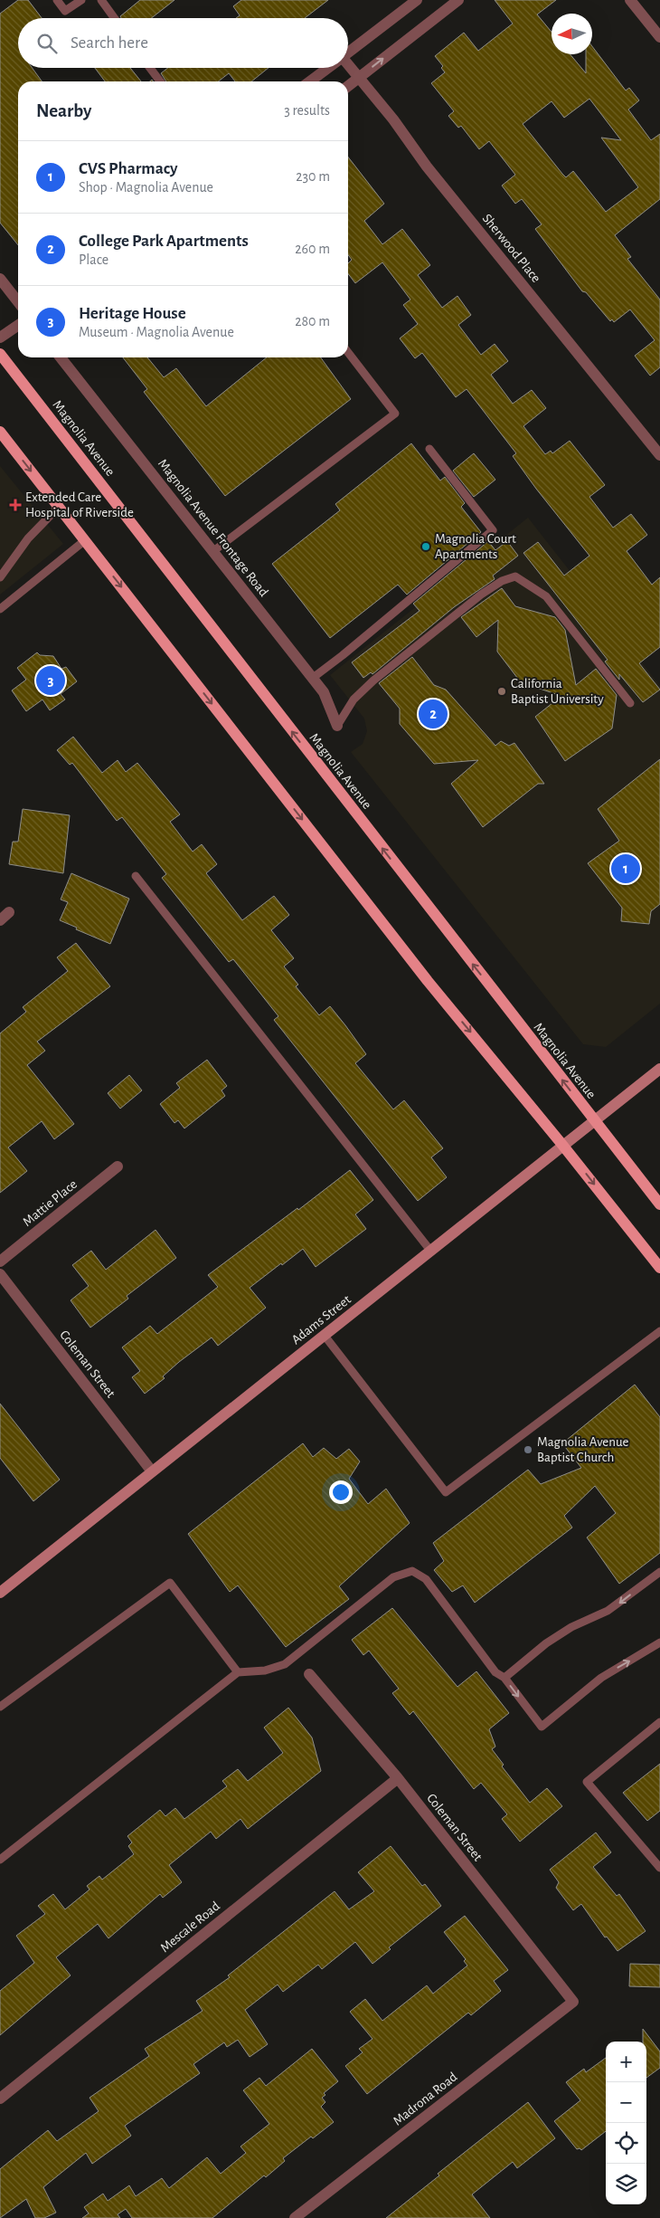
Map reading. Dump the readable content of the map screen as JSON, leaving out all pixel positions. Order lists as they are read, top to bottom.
{
  "streets": {
    "main road": ["Magnolia Avenue", "Adams Street"],
    "street": [
      "Sherwood Place",
      "Magnolia Avenue Frontage Road",
      "Mattie Place",
      "Coleman Street",
      "Mescale Road",
      "Madrona Road"
    ]
  },
  "crossings": [
    ["Magnolia Avenue", "Adams Street"],
    ["Adams Street", "Coleman Street"],
    ["Coleman Street", "Mescale Road"],
    ["Coleman Street", "Madrona Road"]
  ],
  "places": {
    "health": ["Extended Care Hospital of Riverside"],
    "other": ["Magnolia Court Apartments", "California Baptist University", "Magnolia Avenue Baptist Church"]
  },
  "north": "left",
  "page": {
    "search": "Search here",
    "heading": ["Nearby", "3 results"],
    "list": [
      {
        "mark": "1",
        "name": "CVS Pharmacy",
        "note": "Shop · Magnolia Avenue",
        "value": "230 m"
      },
      {
        "mark": "2",
        "name": "College Park Apartments",
        "note": "Place",
        "value": "260 m"
      },
      {
        "mark": "3",
        "name": "Heritage House",
        "note": "Museum · Magnolia Avenue",
        "value": "280 m"
      }
    ],
    "pins": ["3", "2", "1"],
    "map_buttons": ["+", "−"]
  }
}
